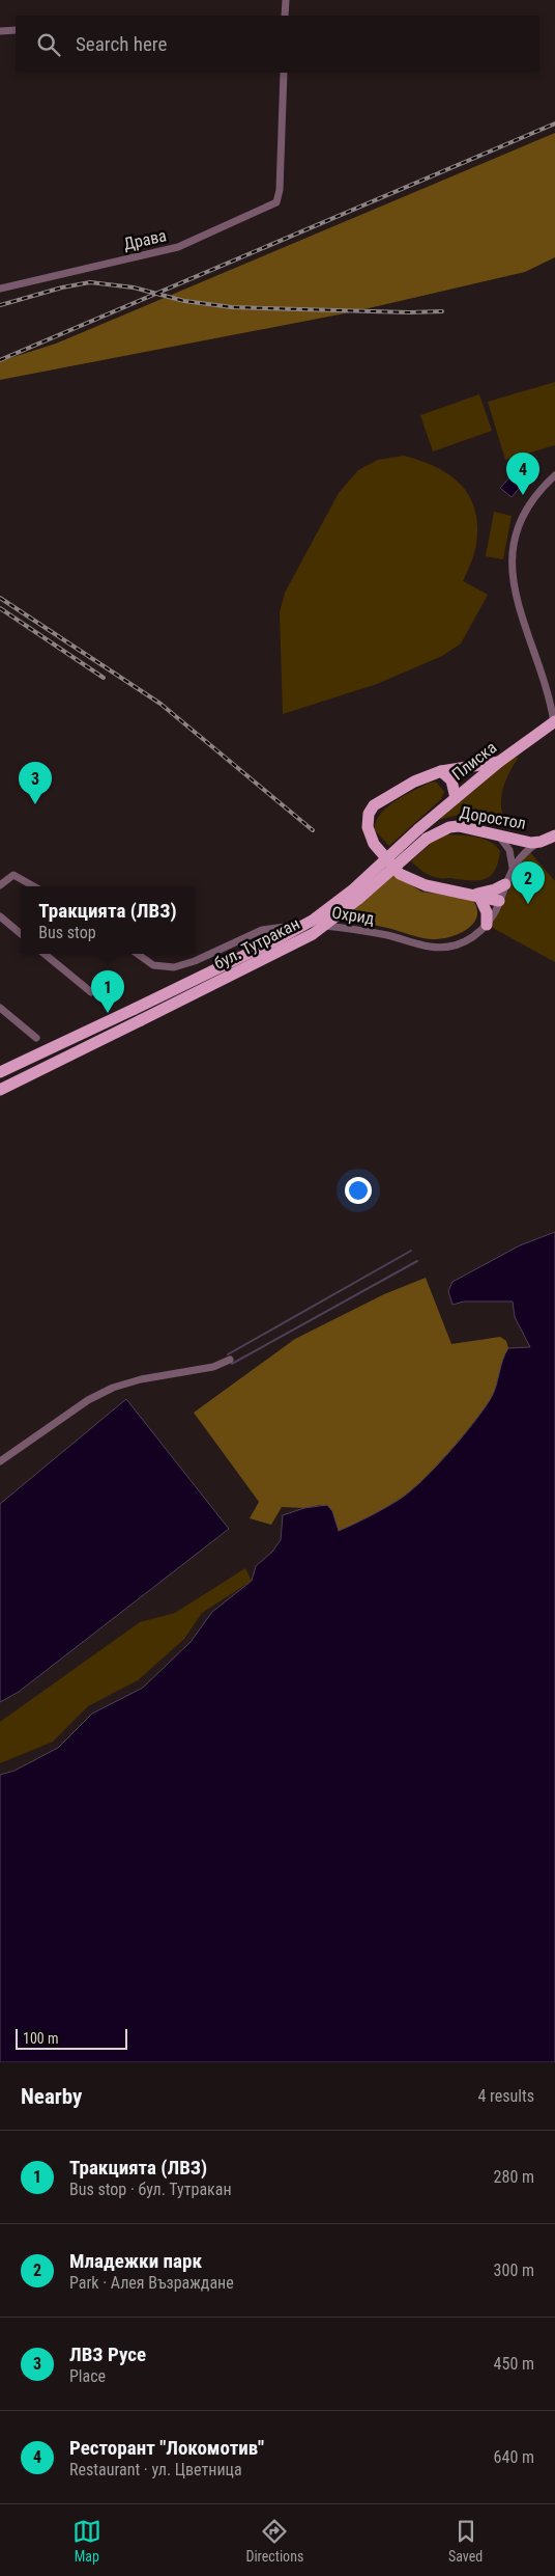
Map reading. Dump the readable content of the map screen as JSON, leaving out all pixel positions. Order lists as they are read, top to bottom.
{
  "streets": {
    "main road": ["Плиска", "Доростол", "бул. Тутракан"],
    "street": ["Драва", "Охрид"]
  },
  "crossings": [
    ["Плиска", "бул. Тутракан"],
    ["Доростол", "Охрид"],
    ["Доростол", "бул. Тутракан"]
  ],
  "scale_bar": "100 m",
  "page": {
    "search": "Search here",
    "pins": [
      "4",
      "3",
      "2",
      "1"
    ],
    "popup": ["Тракцията (ЛВЗ)", "Bus stop"],
    "scale": "100 m",
    "heading": ["Nearby", "4 results"],
    "list": [
      {
        "mark": "1",
        "name": "Тракцията (ЛВЗ)",
        "note": "Bus stop · бул. Тутракан",
        "value": "280 m"
      },
      {
        "mark": "2",
        "name": "Младежки парк",
        "note": "Park · Алея Възраждане",
        "value": "300 m"
      },
      {
        "mark": "3",
        "name": "ЛВЗ Русе",
        "note": "Place",
        "value": "450 m"
      },
      {
        "mark": "4",
        "name": "Ресторант \"Локомотив\"",
        "note": "Restaurant · ул. Цветница",
        "value": "640 m"
      }
    ],
    "nav": ["Map", "Directions", "Saved"]
  }
}
